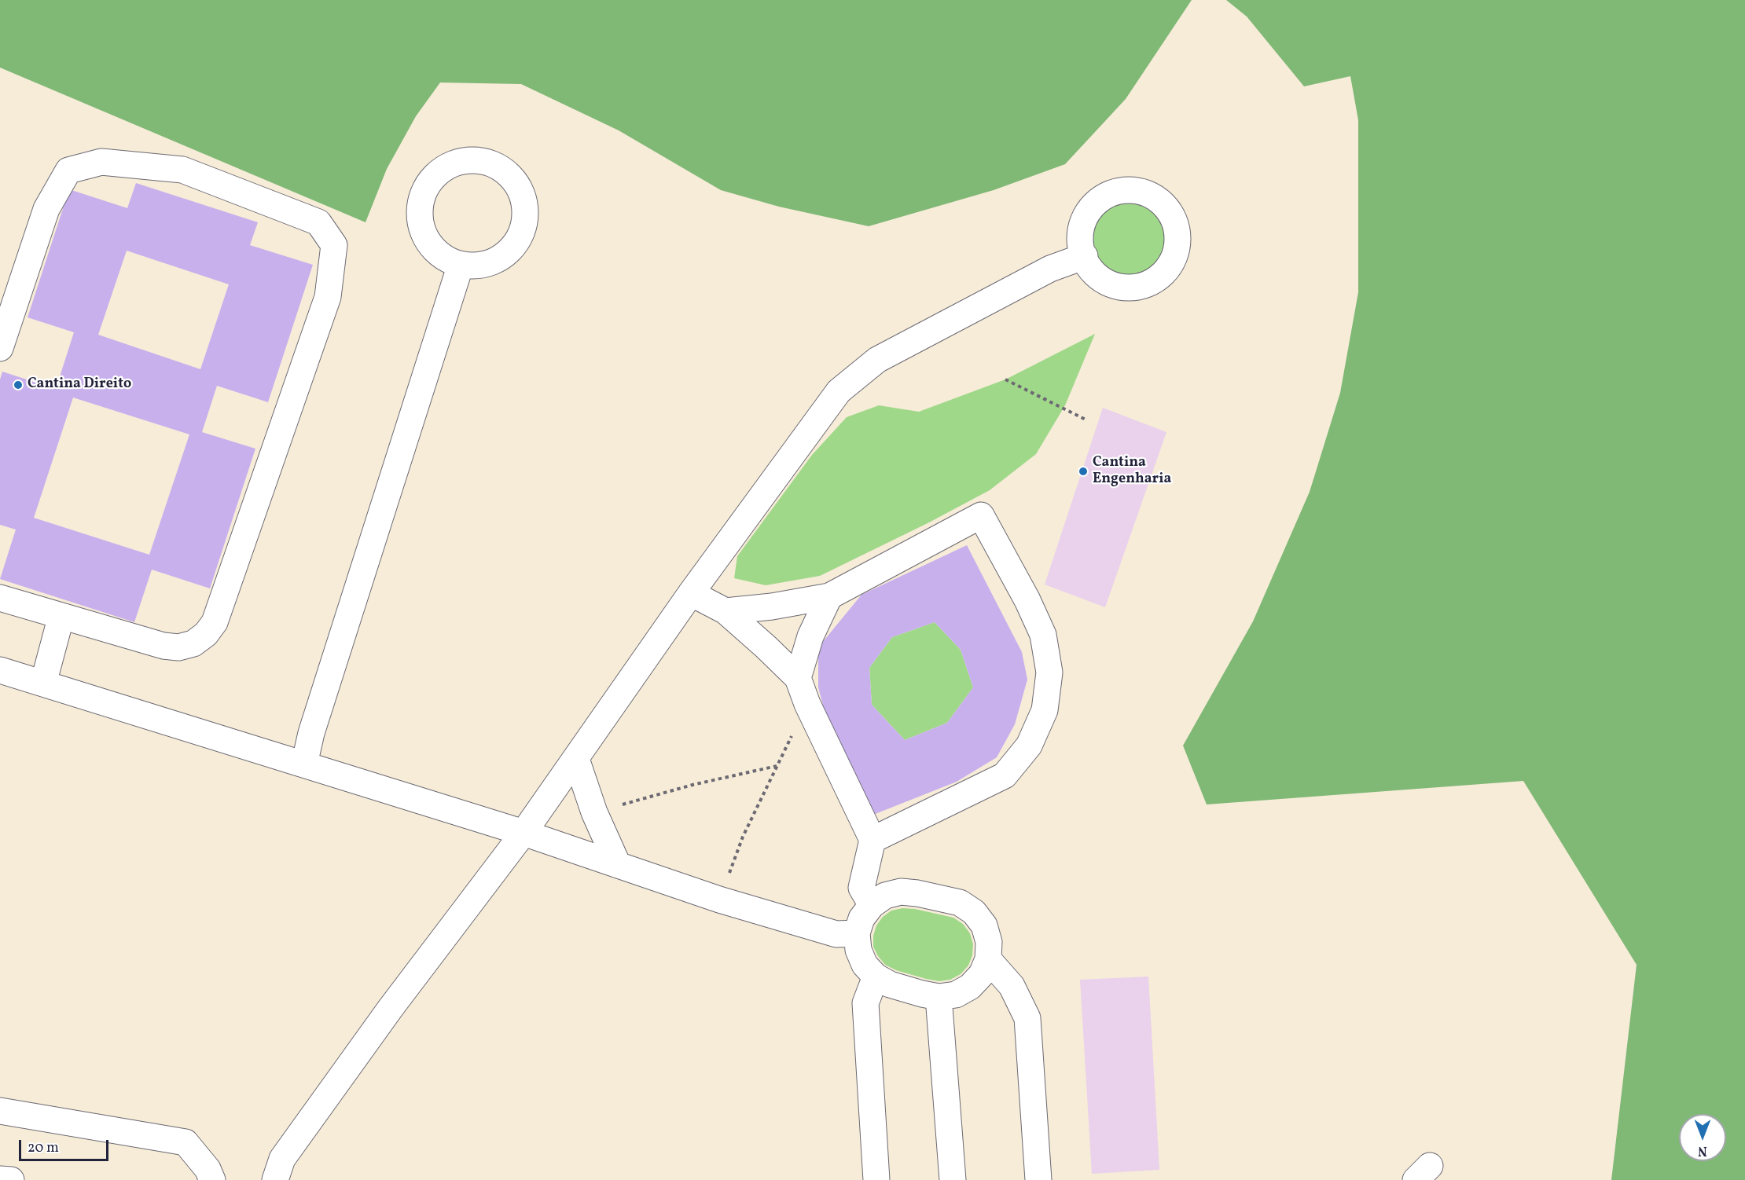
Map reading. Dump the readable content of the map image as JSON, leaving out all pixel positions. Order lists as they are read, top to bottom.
{
  "places": ["Cantina Direito", "Cantina Engenharia"],
  "scale_bar": "20 m",
  "north": "bottom"
}
